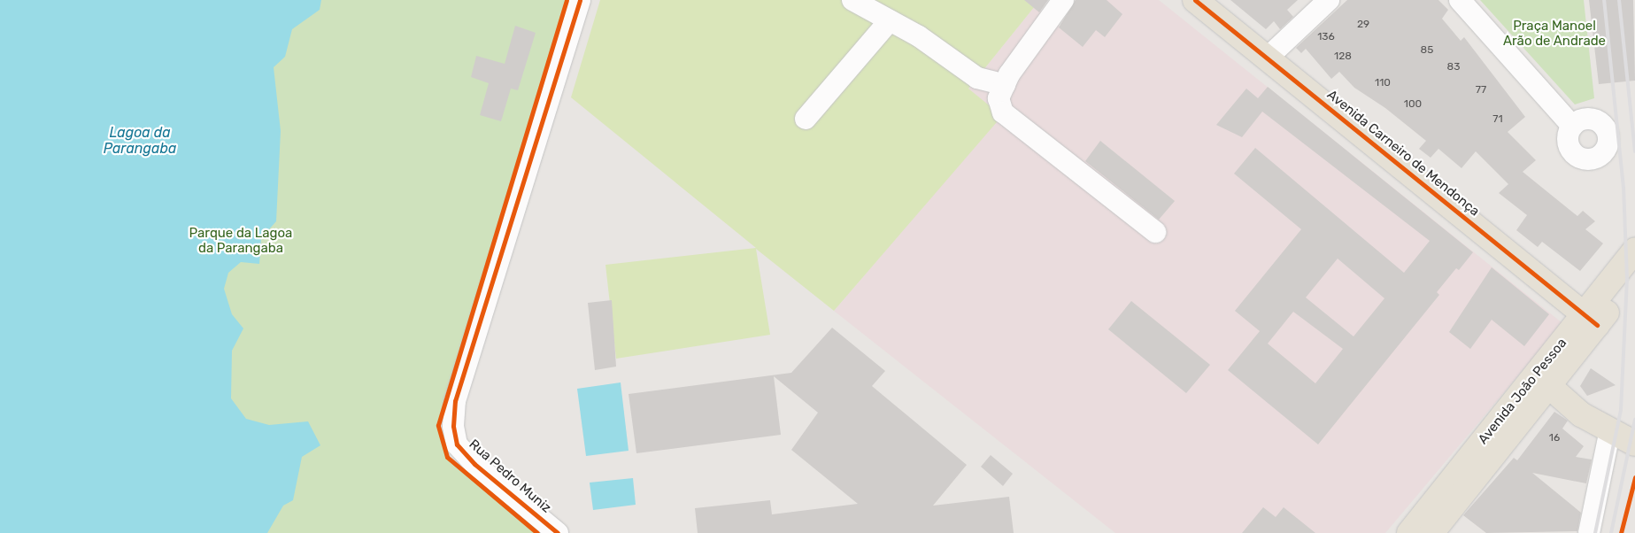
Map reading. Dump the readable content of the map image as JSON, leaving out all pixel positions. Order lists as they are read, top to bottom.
{
  "streets": {
    "main road": ["Avenida Carneiro de Mendonça", "Avenida João Pessoa"],
    "street": ["Rua Pedro Muniz"]
  },
  "crossings": [
    ["Avenida Carneiro de Mendonça", "Avenida João Pessoa"]
  ],
  "water": ["Lagoa da Parangaba"],
  "parks": ["Praça Manoel Arão de Andrade", "Parque da Lagoa da Parangaba"],
  "house_numbers": [
    "29",
    "136",
    "85",
    "128",
    "83",
    "110",
    "77",
    "100",
    "71",
    "16"
  ]
}
